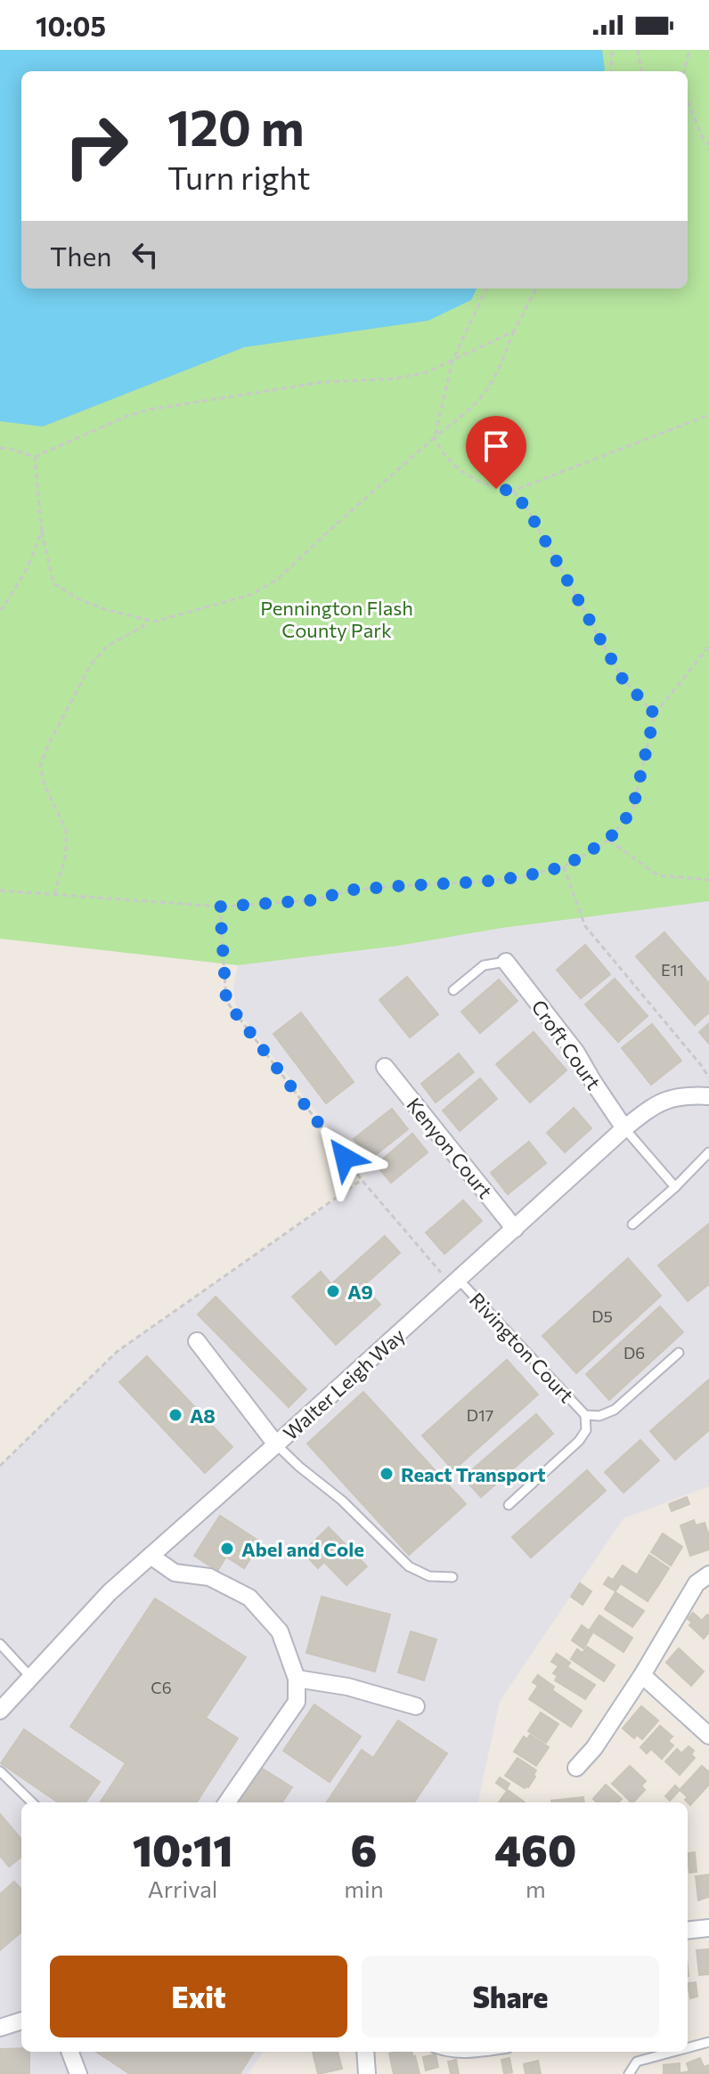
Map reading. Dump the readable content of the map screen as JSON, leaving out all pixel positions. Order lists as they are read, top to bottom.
{
  "streets": {
    "street": ["Croft Court", "Kenyon Court", "Walter Leigh Way"],
    "lane": ["Rivington Court"]
  },
  "crossings": [
    ["Croft Court", "Walter Leigh Way"],
    ["Kenyon Court", "Walter Leigh Way"],
    ["Rivington Court", "Walter Leigh Way"]
  ],
  "parks": ["Pennington Flash County Park"],
  "places": [
    "A9",
    "A8",
    "React Transport",
    "Abel and Cole"
  ],
  "house_numbers": [
    "E11",
    "D5",
    "D6",
    "D17",
    "C6"
  ],
  "page": {
    "status": "10:05",
    "turn": ["120 m", "Turn right"],
    "then": "Then",
    "eta": [
      "10:11",
      "Arrival",
      "6",
      "min",
      "460",
      "m"
    ],
    "buttons": ["Exit", "Share"]
  }
}
